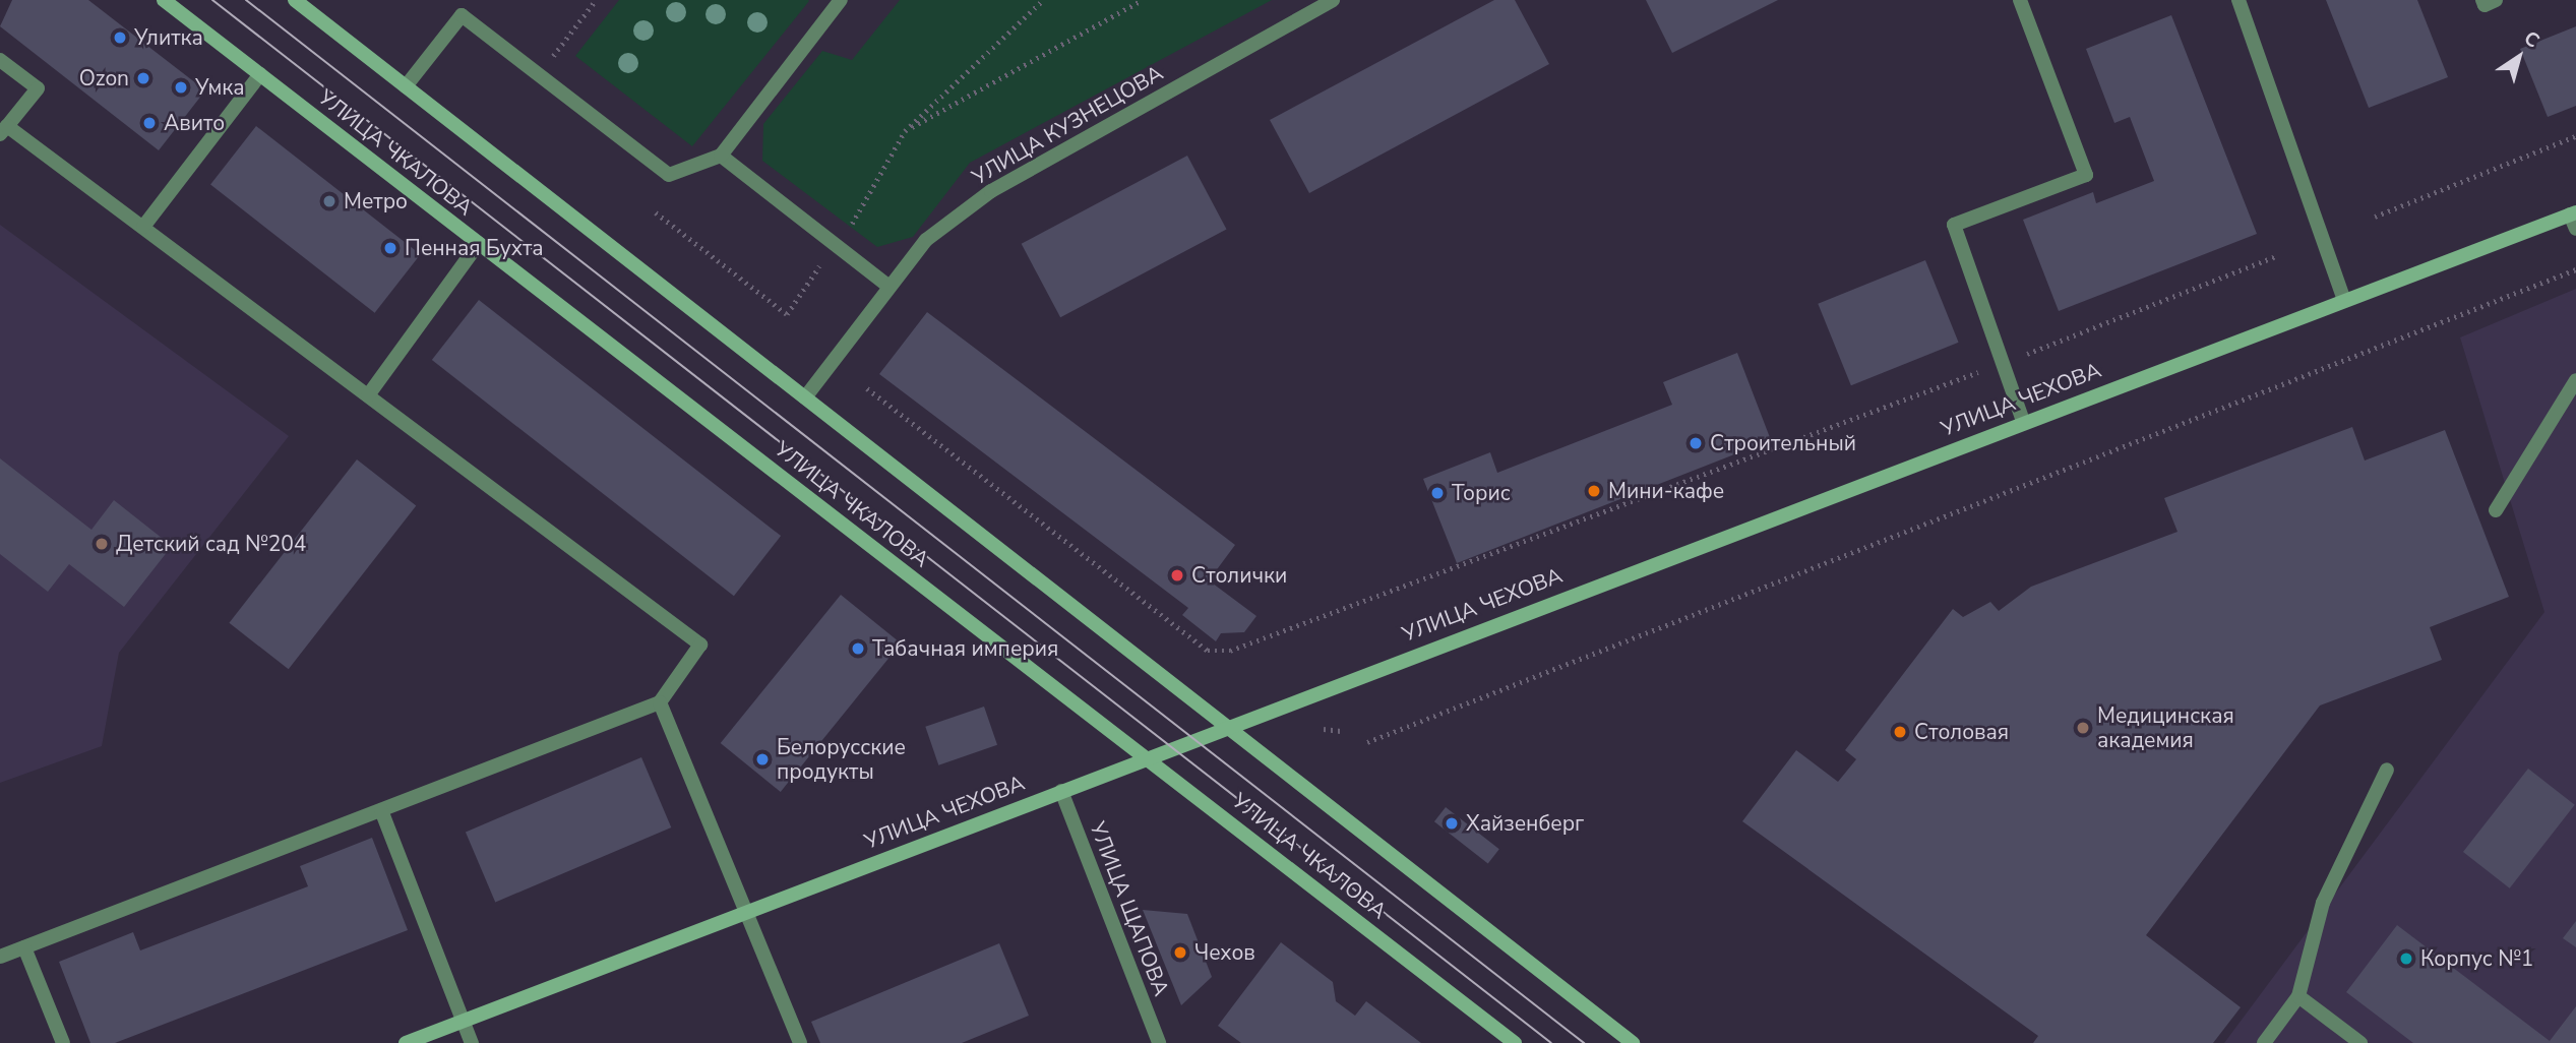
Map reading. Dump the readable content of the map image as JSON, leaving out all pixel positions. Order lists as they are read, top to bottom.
{
  "streets": {
    "main road": ["УЛИЦА ЧКАЛОВА", "УЛИЦА ЧЕХОВА"],
    "street": ["УЛИЦА КУЗНЕЦОВА", "УЛИЦА ЩАПОВА"]
  },
  "crossings": [
    ["УЛИЦА ЧКАЛОВА", "УЛИЦА ЧЕХОВА"],
    ["УЛИЦА ЧЕХОВА", "УЛИЦА ЩАПОВА"]
  ],
  "places": [
    "Улитка",
    "Ozon",
    "Умка",
    "Авито",
    "Метро",
    "Пенная Бухта",
    "Строительный",
    "Мини-кафе",
    "Торис",
    "Детский сад №204",
    "Столички",
    "Табачная империя",
    "Медицинская академия",
    "Столовая",
    "Белорусские продукты",
    "Хайзенберг",
    "Чехов",
    "Корпус №1"
  ],
  "north": "top right"
}
